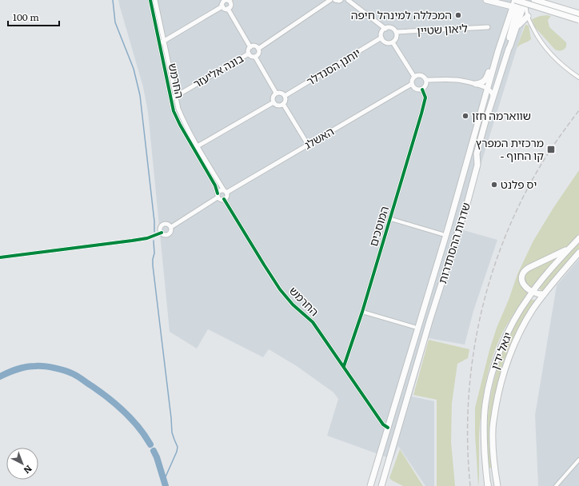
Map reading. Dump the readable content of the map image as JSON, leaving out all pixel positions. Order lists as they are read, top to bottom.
{
  "streets": {
    "highway": ["שדרות ההסתדרות", "יגאל ידין"],
    "street": [
      "ליאון שטיין",
      "יוחנן הסנדלר",
      "בונה אליעזר",
      "החרמש",
      "האשלג",
      "המוסכים"
    ]
  },
  "crossings": [
    ["ליאון שטיין", "יוחנן הסנדלר"],
    ["בונה אליעזר", "החרמש"],
    ["החרמש", "האשלג"],
    ["החרמש", "המוסכים"],
    ["החרמש", "שדרות ההסתדרות"],
    ["האשלג", "המוסכים"]
  ],
  "places": {
    "other": ["המכללה למינהל חיפה", "שווארמה חזן", "יס פלנט"],
    "transit": ["מרכזית המפרץ - קו החוף"]
  },
  "scale_bar": "100 m",
  "north": "bottom right"
}
